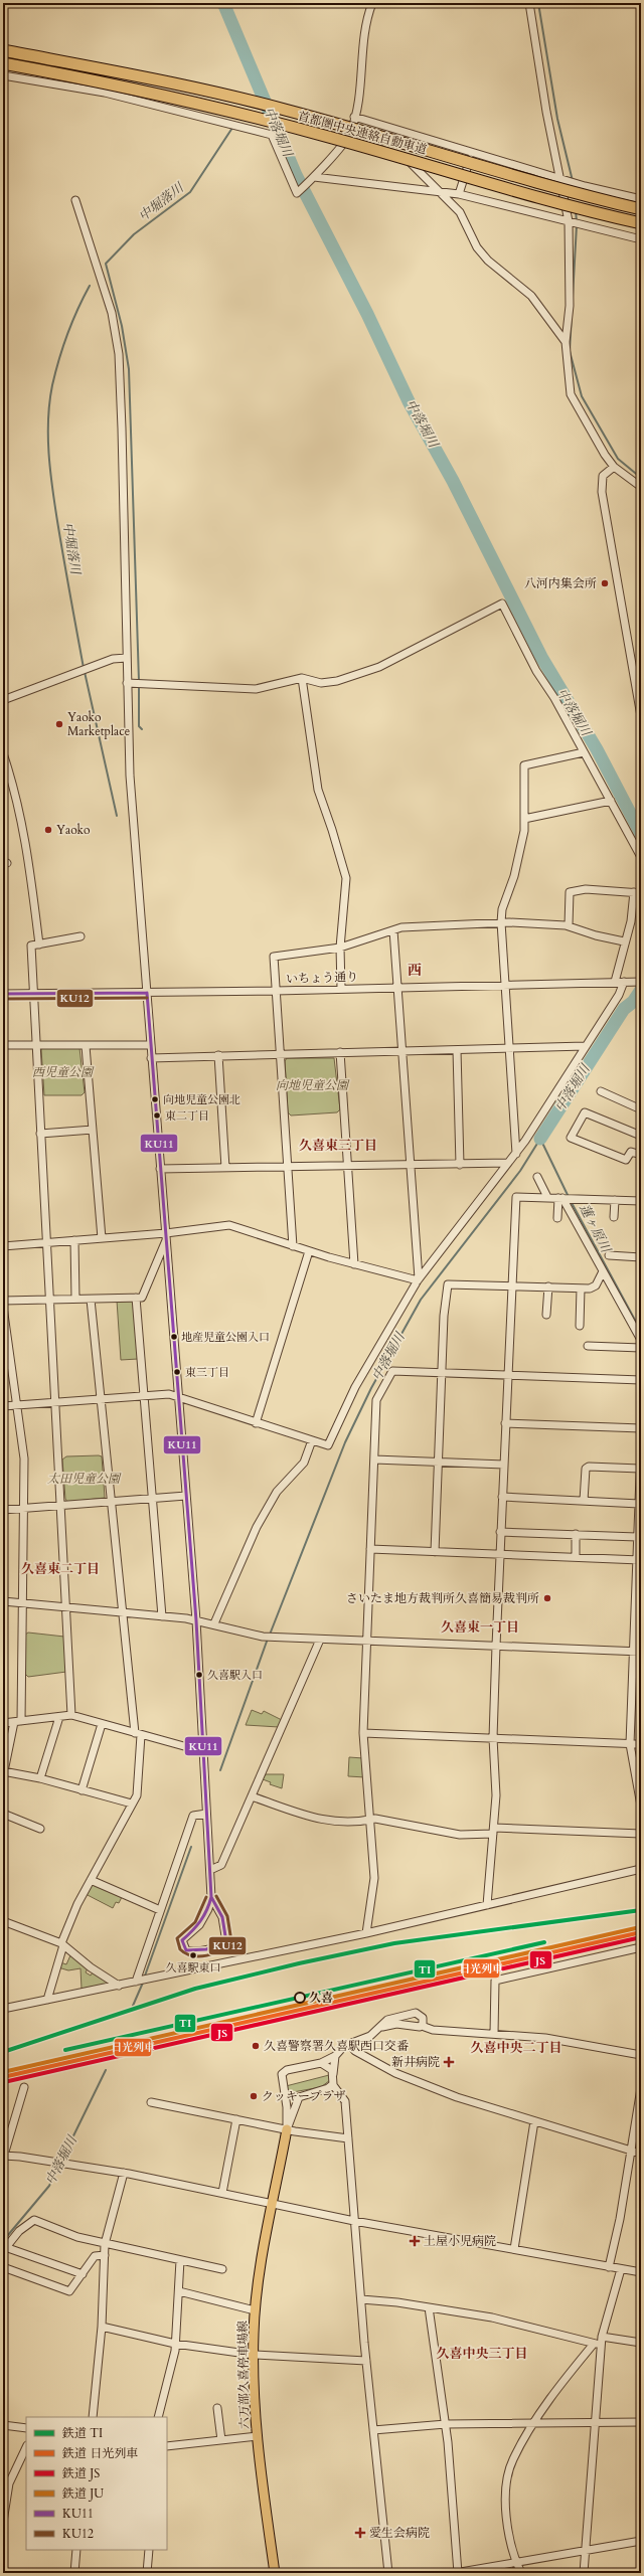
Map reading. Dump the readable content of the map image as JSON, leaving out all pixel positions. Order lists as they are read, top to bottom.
{
  "streets": {
    "highway": ["首都圏中央連絡自動車道"],
    "main road": ["六万部久喜停車場線"],
    "street": ["いちょう通り"]
  },
  "districts": [
    "西",
    "久喜東三丁目",
    "久喜東二丁目",
    "久喜東一丁目",
    "久喜中央二丁目",
    "久喜中央三丁目"
  ],
  "water": ["中落堀川", "中堀落川", "蓮ヶ原川"],
  "parks": ["西児童公園", "向地児童公園", "太田児童公園"],
  "places": {
    "other": [
      "八河内集会所",
      "Yaoko Marketplace",
      "Yaoko",
      "向地児童公園北",
      "東二丁目",
      "地産児童公園入口",
      "東三丁目",
      "さいたま地方裁判所久喜簡易裁判所",
      "久喜駅入口",
      "久喜駅東口",
      "久喜",
      "久喜警察署久喜駅西口交番",
      "クッキープラザ"
    ],
    "health": ["新井病院", "土屋小児病院", "愛生会病院"]
  },
  "lines": [
    "transit line KU11",
    "transit line KU12",
    "rail line TI",
    "rail line JU",
    "rail line 日光列車",
    "rail line JS"
  ],
  "legend": [
    "鉄道 TI",
    "鉄道 日光列車",
    "鉄道 JS",
    "鉄道 JU",
    "KU11",
    "KU12"
  ]
}
